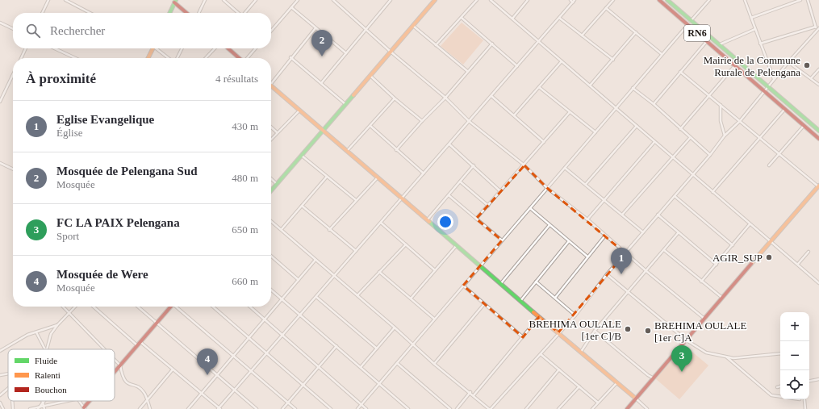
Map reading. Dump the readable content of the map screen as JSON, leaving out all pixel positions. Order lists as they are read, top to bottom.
{
  "streets": {
    "main road": ["RN6"]
  },
  "places": [
    "Mairie de la Commune Rurale de Pelengana",
    "AGIR_SUP",
    "BREHIMA OULALE [1er C]/B",
    "BREHIMA OULALE [1er C]A"
  ],
  "legend": ["Fluide", "Ralenti", "Bouchon"],
  "page": {
    "search": "Rechercher",
    "pins": [
      "2",
      "1",
      "3",
      "4"
    ],
    "heading": ["À proximité", "4 résultats"],
    "list": [
      {
        "mark": "1",
        "name": "Eglise Evangelique",
        "note": "Église",
        "value": "430 m"
      },
      {
        "mark": "2",
        "name": "Mosquée de Pelengana Sud",
        "note": "Mosquée",
        "value": "480 m"
      },
      {
        "mark": "3",
        "name": "FC LA PAIX Pelengana",
        "note": "Sport",
        "value": "650 m"
      },
      {
        "mark": "4",
        "name": "Mosquée de Were",
        "note": "Mosquée",
        "value": "660 m"
      }
    ],
    "map_buttons": ["+", "−"]
  }
}
